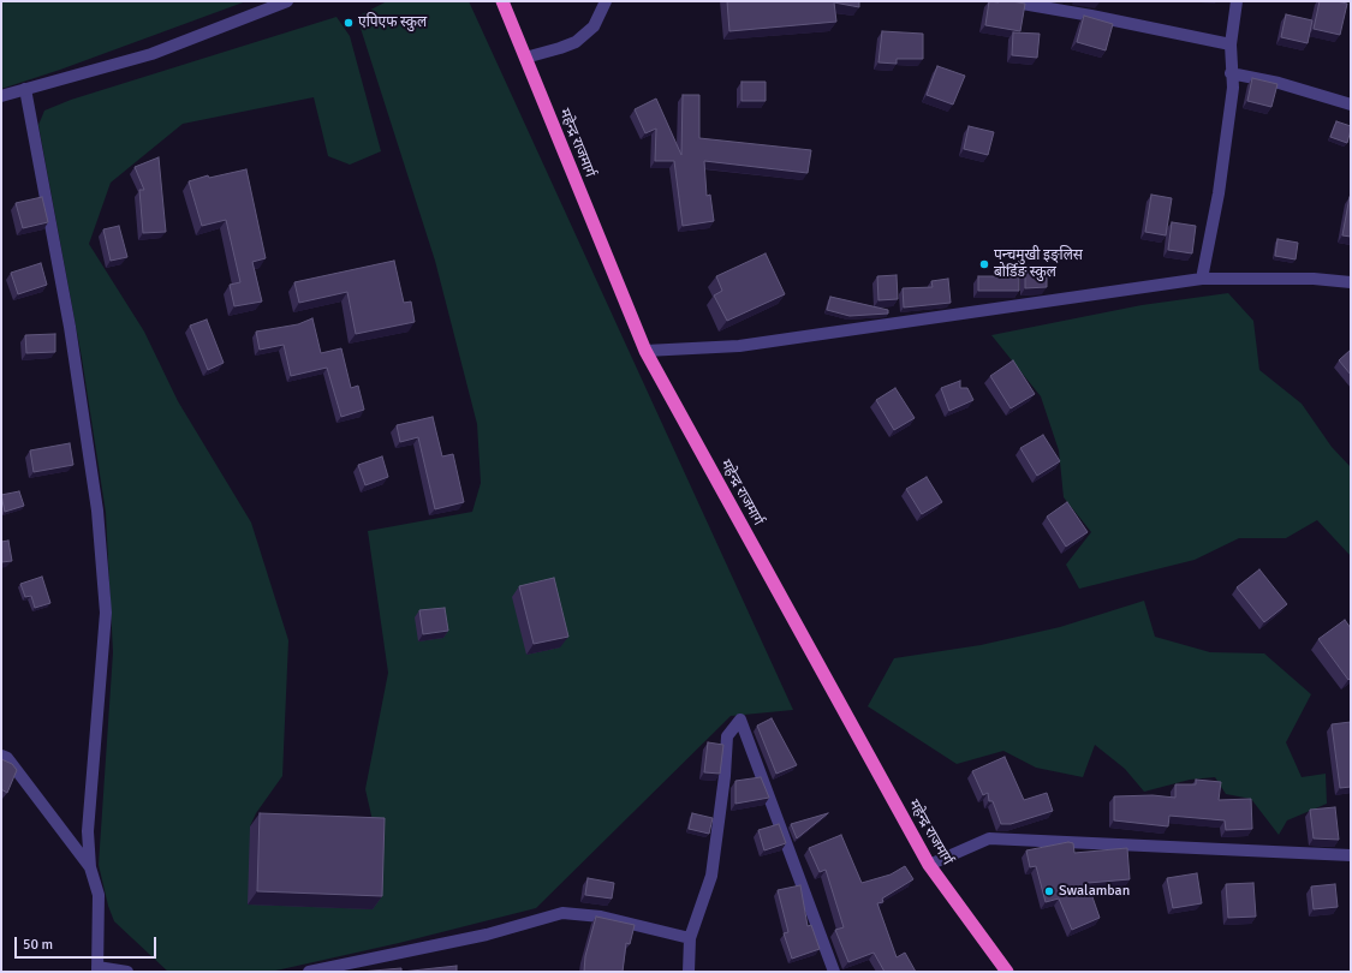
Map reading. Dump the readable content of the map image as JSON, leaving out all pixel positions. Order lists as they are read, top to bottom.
{
  "streets": {
    "highway": ["महेन्द्र राजमार्ग"]
  },
  "places": ["एपिएफ स्कुल", "पन्चमुखी इङ्लिस बोर्डिङ स्कुल", "Swalamban"],
  "scale_bar": "50 m"
}
